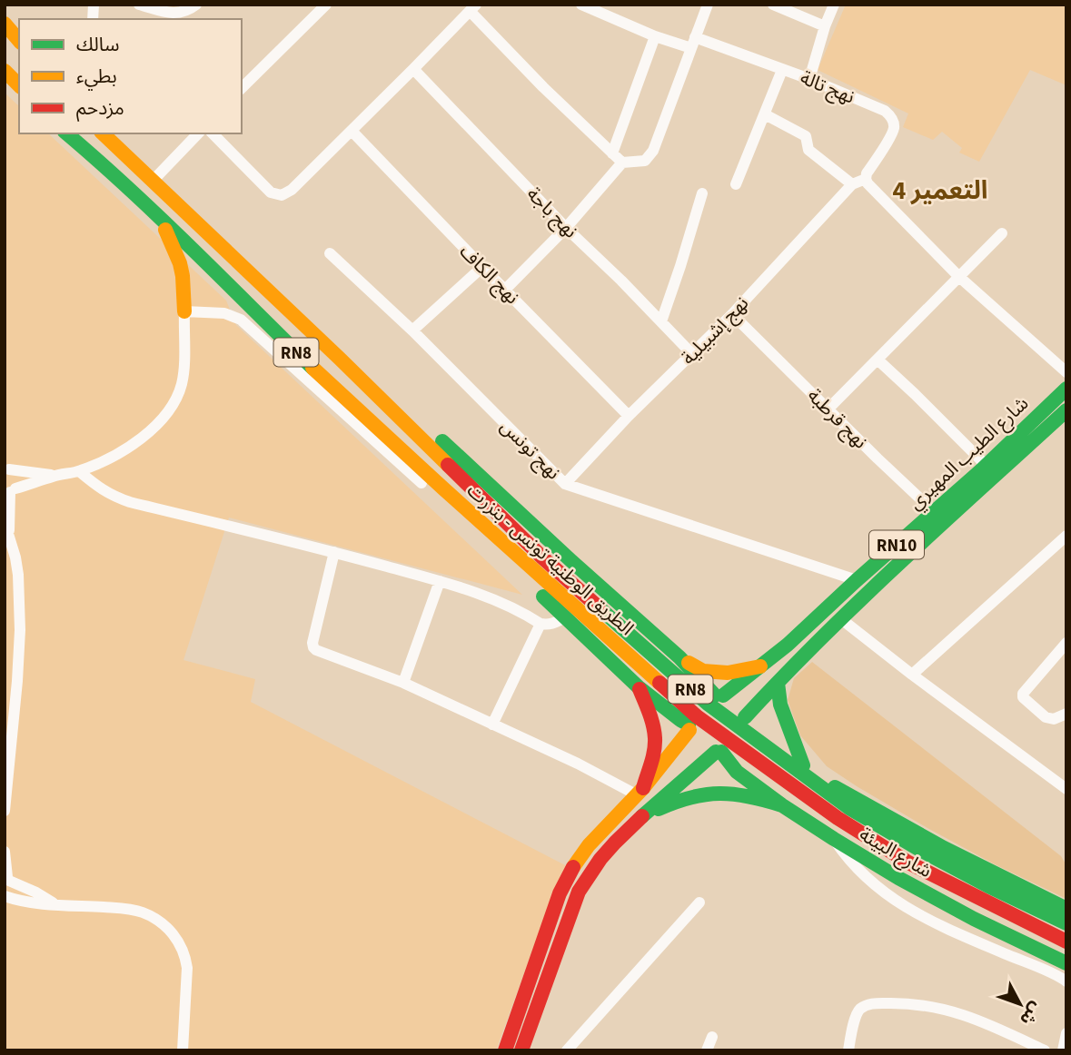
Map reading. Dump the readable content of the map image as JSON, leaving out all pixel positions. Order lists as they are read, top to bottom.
{
  "streets": {
    "main road": [
      "RN8",
      "شارع الطيب المهيري",
      "RN10",
      "الطريق الوطنية تونس - بنزرت",
      "شارع البيئة"
    ],
    "street": [
      "نهج تالة",
      "نهج باجة",
      "نهج الكاف",
      "نهج إشبيلية",
      "نهج قرطبة",
      "نهج تونس"
    ]
  },
  "crossings": [
    ["نهج تالة", "نهج إشبيلية"],
    ["نهج باجة", "نهج إشبيلية"],
    ["نهج الكاف", "نهج إشبيلية"],
    ["نهج إشبيلية", "نهج قرطبة"],
    ["نهج إشبيلية", "نهج تونس"],
    ["RN8", "الطريق الوطنية تونس - بنزرت"],
    ["نهج قرطبة", "شارع الطيب المهيري"],
    ["نهج تونس", "شارع الطيب المهيري"],
    ["شارع الطيب المهيري", "RN10"],
    ["شارع الطيب المهيري", "شارع البيئة"],
    ["RN10", "شارع البيئة"]
  ],
  "districts": ["التعمير 4"],
  "legend": ["سالك", "بطيء", "مزدحم"],
  "north": "bottom right"
}
